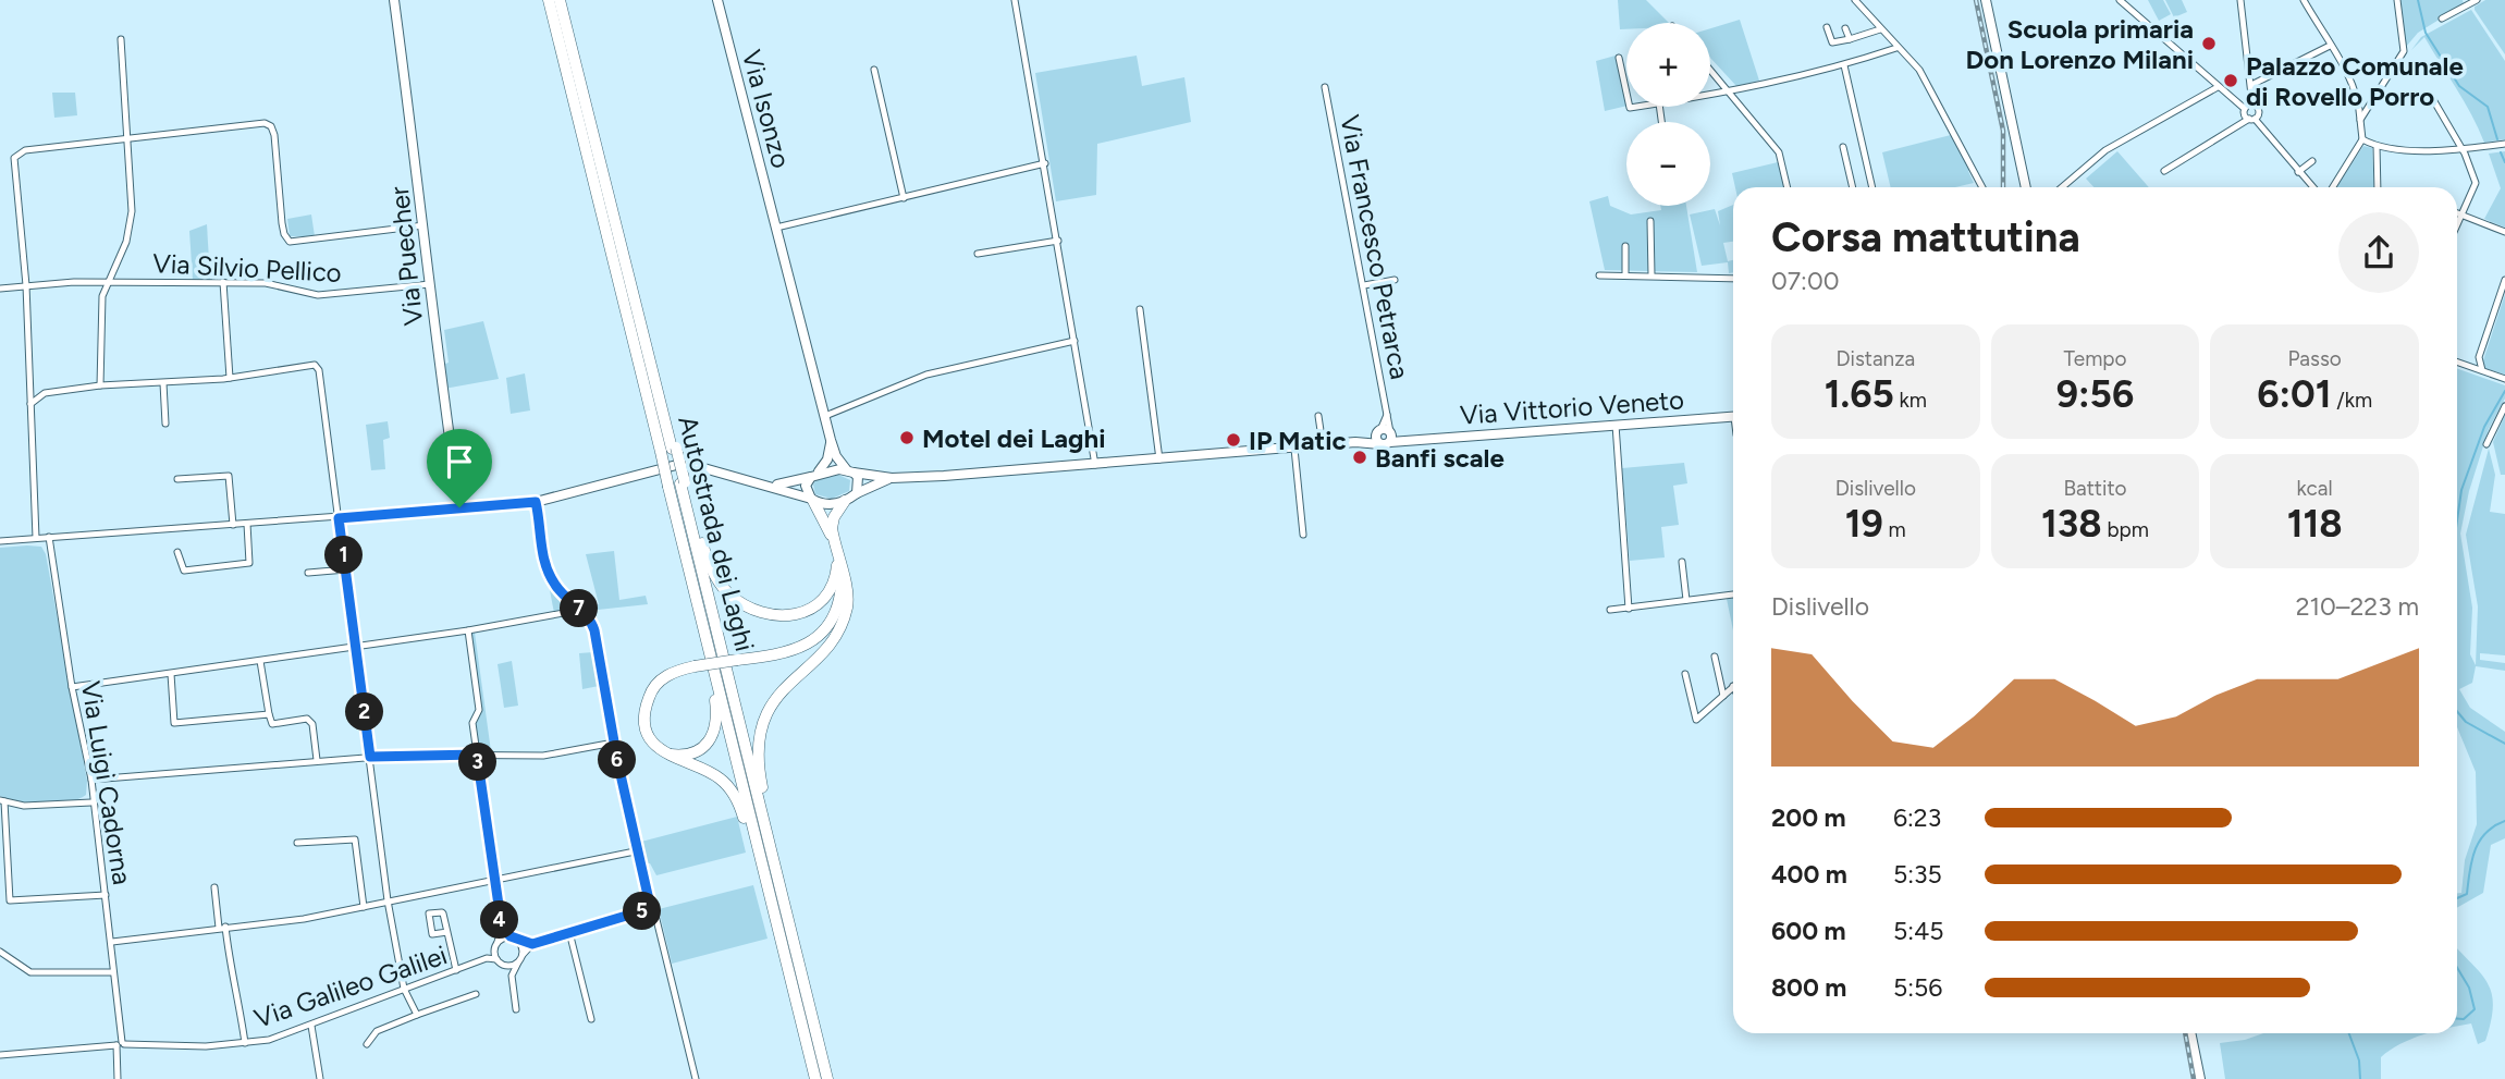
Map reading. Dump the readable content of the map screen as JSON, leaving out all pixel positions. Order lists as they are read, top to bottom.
{
  "streets": {
    "highway": ["Autostrada dei Laghi"],
    "street": [
      "Via Isonzo",
      "Via Francesco Petrarca",
      "Via Puecher",
      "Via Silvio Pellico",
      "Via Vittorio Veneto",
      "Via Luigi Cadorna",
      "Via Galileo Galilei"
    ]
  },
  "crossings": [
    ["Via Francesco Petrarca", "Via Vittorio Veneto"],
    ["Via Puecher", "Via Silvio Pellico"],
    ["Via Luigi Cadorna", "Via Galileo Galilei"]
  ],
  "places": [
    "Scuola primaria Don Lorenzo Milani",
    "Palazzo Comunale di Rovello Porro",
    "Motel dei Laghi",
    "IP Matic",
    "Banfi scale"
  ],
  "page": {
    "map_buttons": ["+", "−"],
    "heading": ["Corsa mattutina", "07:00"],
    "stats": [
      ["Distanza", "1.65 km"],
      ["Tempo", "9:56"],
      ["Passo", "6:01 /km"],
      ["Dislivello", "19 m"],
      ["Battito", "138 bpm"],
      ["kcal", "118"]
    ],
    "pins": [
      "1",
      "7",
      "2",
      "6",
      "3",
      "5",
      "4"
    ],
    "chart": ["Dislivello", "210–223 m"],
    "list": [
      {
        "name": "200 m",
        "note": "6:23"
      },
      {
        "name": "400 m",
        "note": "5:35"
      },
      {
        "name": "600 m",
        "note": "5:45"
      },
      {
        "name": "800 m",
        "note": "5:56"
      }
    ]
  }
}
